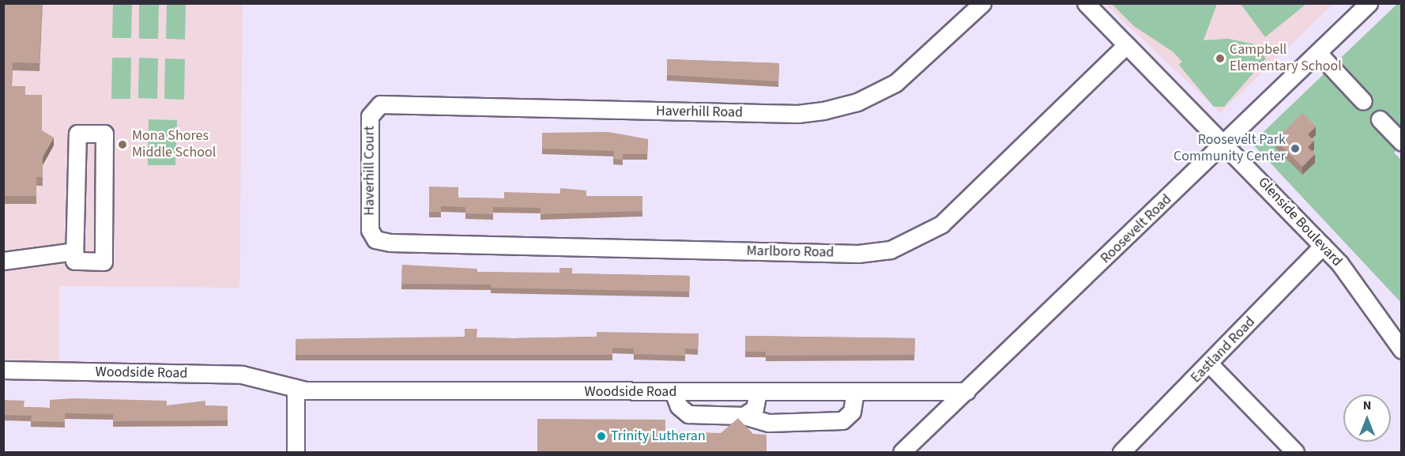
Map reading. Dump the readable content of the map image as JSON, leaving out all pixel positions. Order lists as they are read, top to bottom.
{
  "streets": {
    "street": [
      "Haverhill Road",
      "Haverhill Court",
      "Glenside Boulevard",
      "Roosevelt Road",
      "Marlboro Road",
      "Eastland Road",
      "Woodside Road"
    ]
  },
  "crossings": [
    ["Haverhill Road", "Haverhill Court"],
    ["Haverhill Court", "Marlboro Road"],
    ["Glenside Boulevard", "Roosevelt Road"],
    ["Glenside Boulevard", "Marlboro Road"],
    ["Glenside Boulevard", "Eastland Road"],
    ["Roosevelt Road", "Woodside Road"]
  ],
  "places": [
    "Campbell Elementary School",
    "Mona Shores Middle School",
    "Roosevelt Park Community Center",
    "Trinity Lutheran"
  ],
  "north": "top"
}
